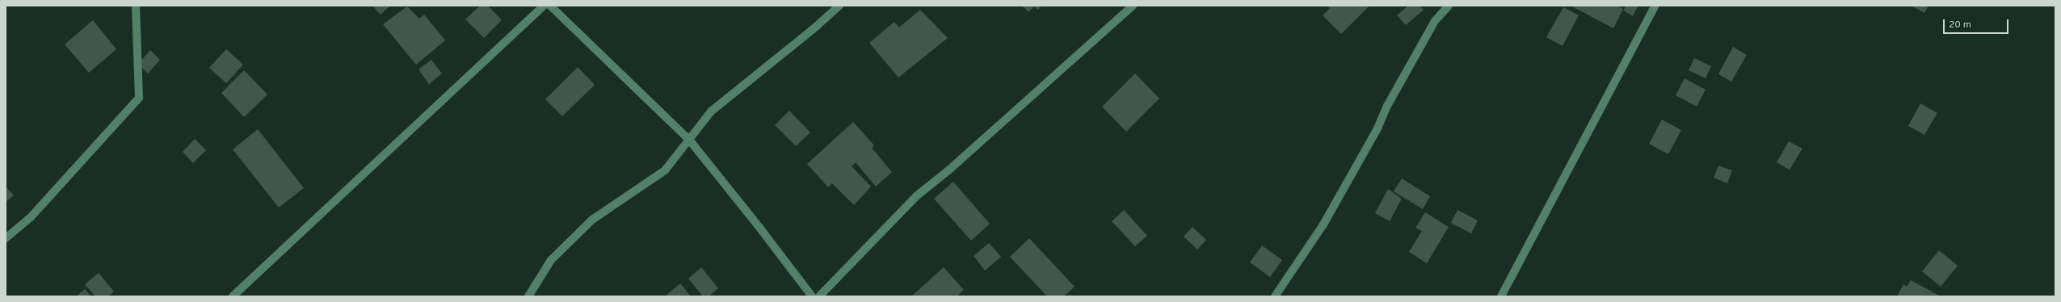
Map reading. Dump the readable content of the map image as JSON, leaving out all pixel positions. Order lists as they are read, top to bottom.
{
  "scale_bar": "20 m"
}
